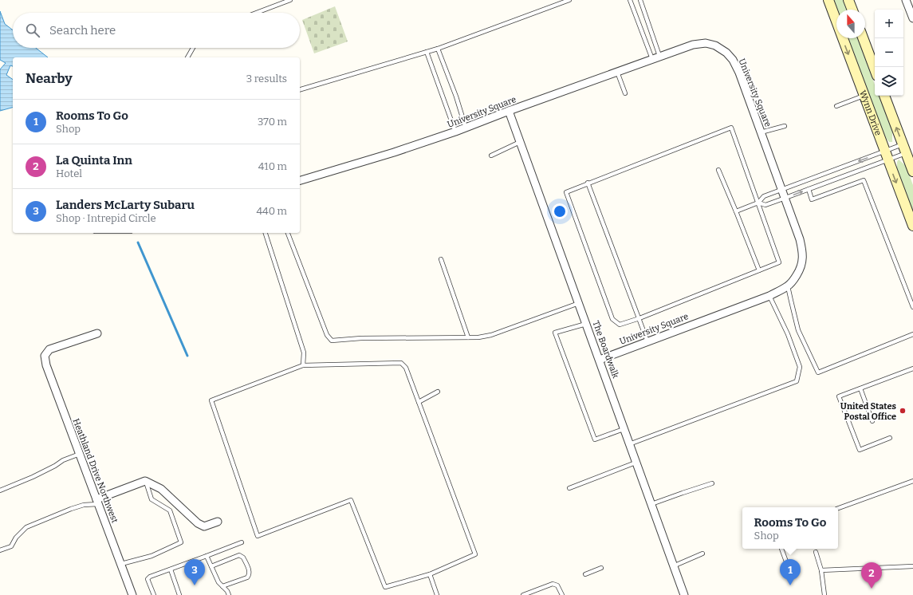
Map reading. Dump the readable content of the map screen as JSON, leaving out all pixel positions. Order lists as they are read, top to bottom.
{
  "streets": {
    "street": [
      "University Square",
      "Wynn Drive",
      "The Boardwalk",
      "Heathland Drive Northwest"
    ]
  },
  "crossings": [
    ["University Square", "The Boardwalk"]
  ],
  "places": ["United States Postal Office"],
  "north": "top",
  "page": {
    "map_buttons": ["+", "−"],
    "search": "Search here",
    "heading": ["Nearby", "3 results"],
    "list": [
      {
        "mark": "1",
        "name": "Rooms To Go",
        "note": "Shop",
        "value": "370 m"
      },
      {
        "mark": "2",
        "name": "La Quinta Inn",
        "note": "Hotel",
        "value": "410 m"
      },
      {
        "mark": "3",
        "name": "Landers McLarty Subaru",
        "note": "Shop · Intrepid Circle",
        "value": "440 m"
      }
    ],
    "popup": ["Rooms To Go", "Shop"],
    "pins": ["1", "3", "2"]
  }
}
